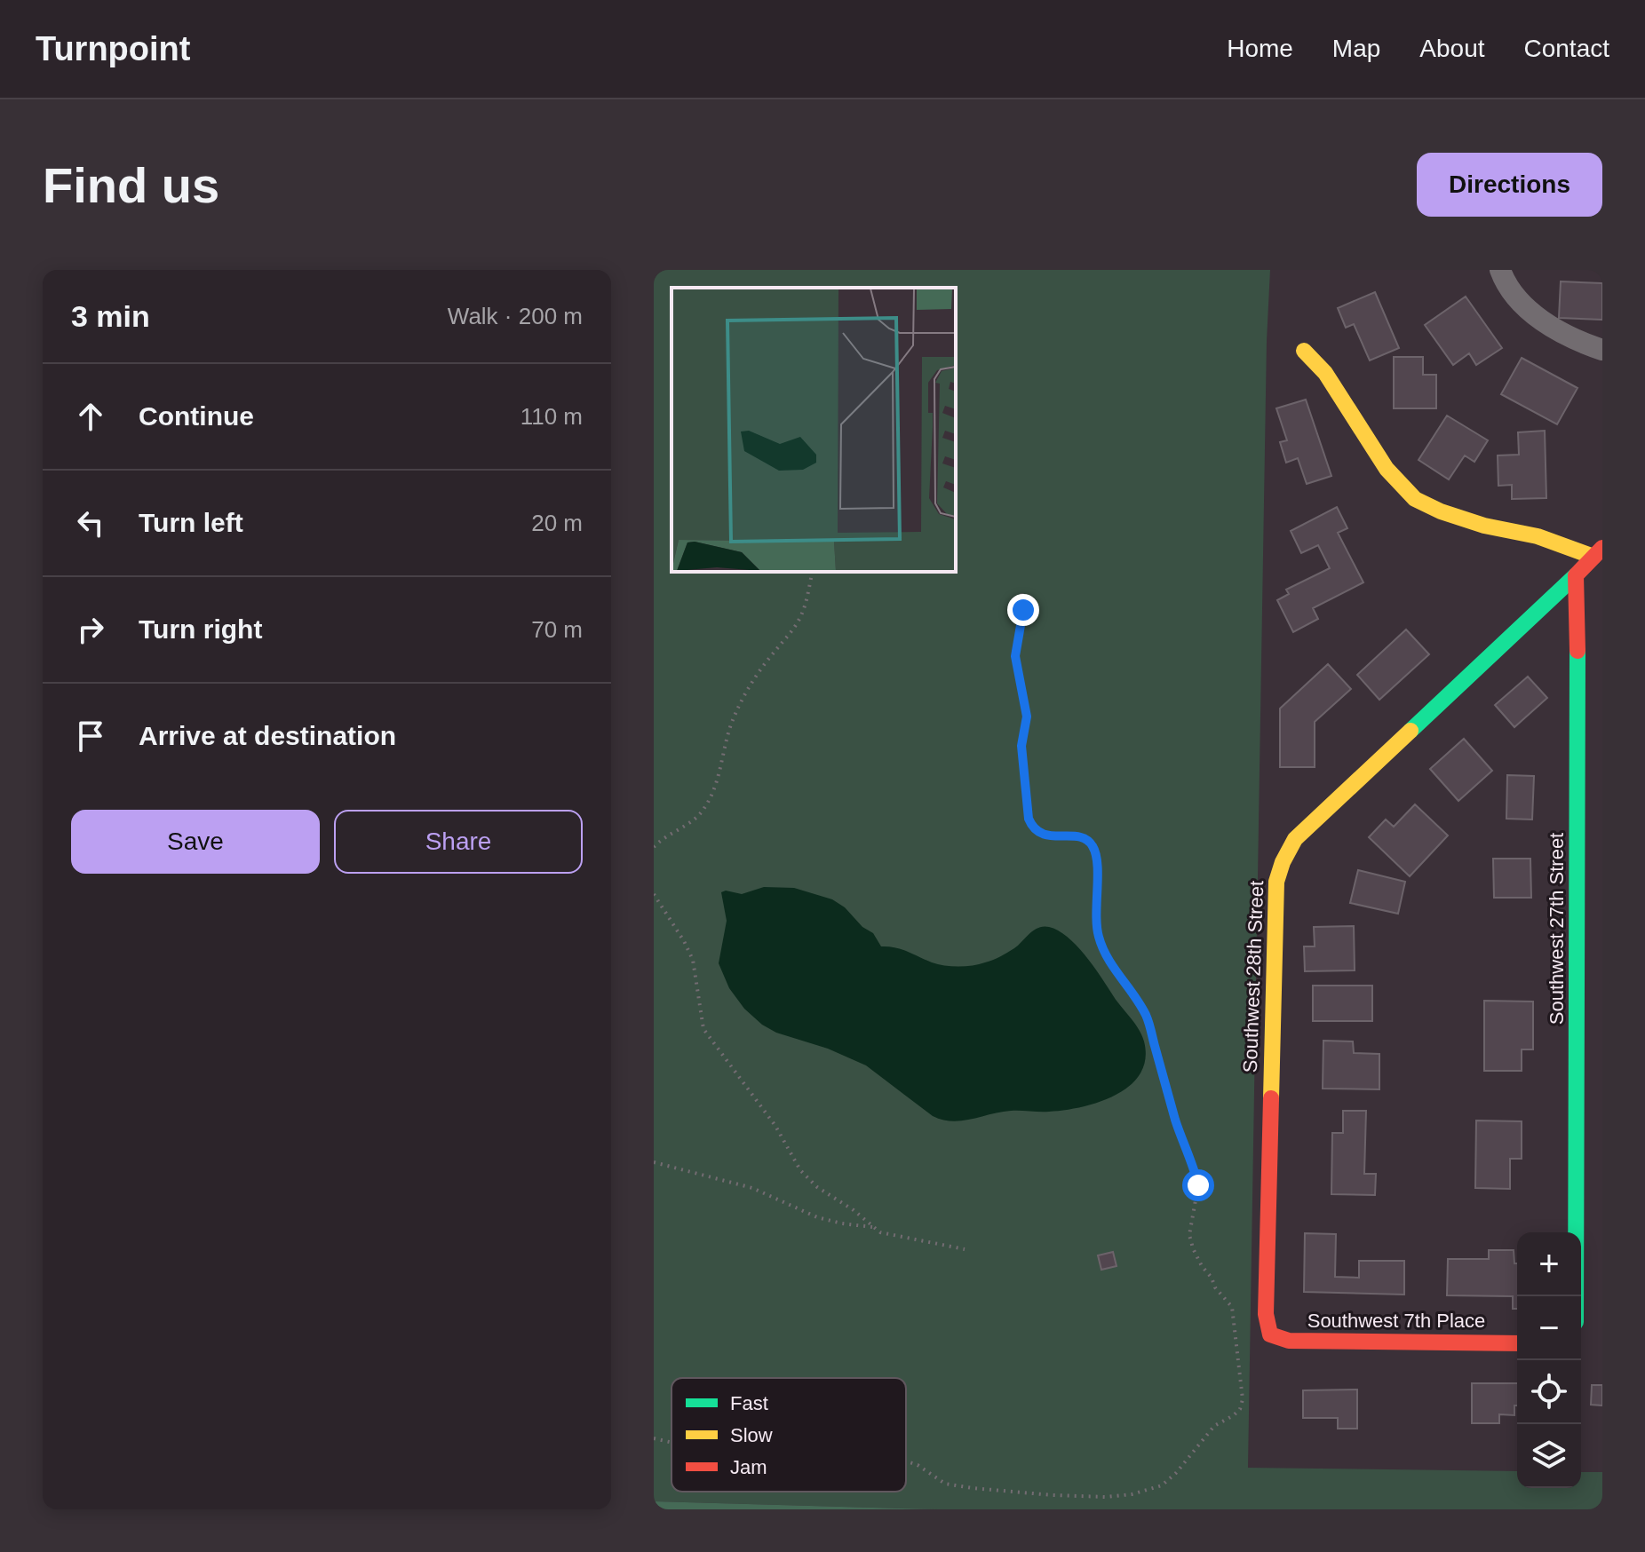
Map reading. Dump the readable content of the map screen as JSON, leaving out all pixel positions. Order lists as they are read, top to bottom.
{
  "streets": {
    "street": ["Southwest 27th Street", "Southwest 28th Street", "Southwest 7th Place"]
  },
  "crossings": [
    ["Southwest 27th Street", "Southwest 28th Street"],
    ["Southwest 28th Street", "Southwest 7th Place"]
  ],
  "legend": ["Fast", "Slow", "Jam"],
  "page": {
    "header": "Turnpoint",
    "nav": [
      "Home",
      "Map",
      "About",
      "Contact"
    ],
    "buttons": [
      "Directions",
      ["Save", "Share"]
    ],
    "title": "Find us",
    "heading": ["3 min", "Walk · 200 m"],
    "list": [
      ["Continue", "110 m"],
      ["Turn left", "20 m"],
      ["Turn right", "70 m"],
      "Arrive at destination"
    ],
    "map_buttons": ["+", "−"]
  }
}
